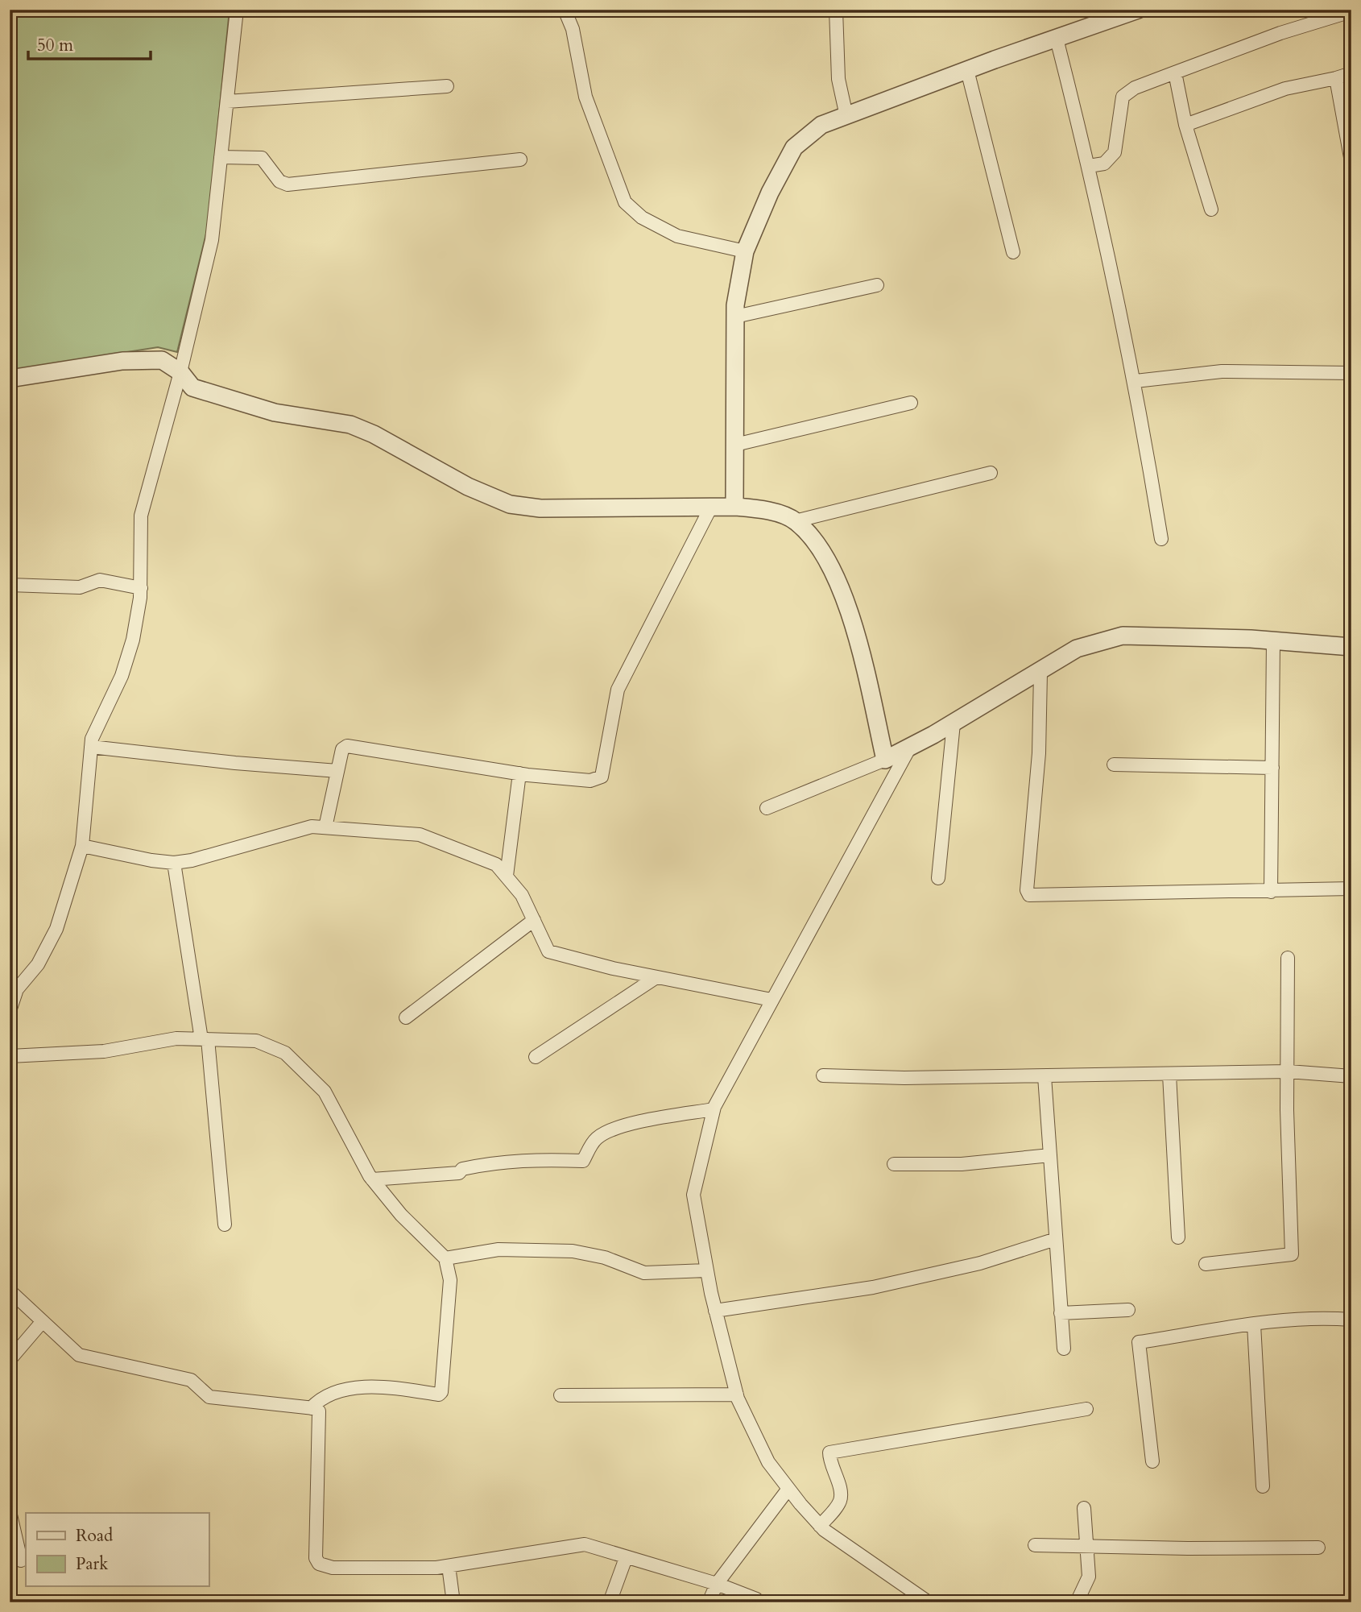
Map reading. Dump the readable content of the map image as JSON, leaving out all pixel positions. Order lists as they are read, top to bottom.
{
  "legend": ["Road", "Park"],
  "scale_bar": "50 m"
}
